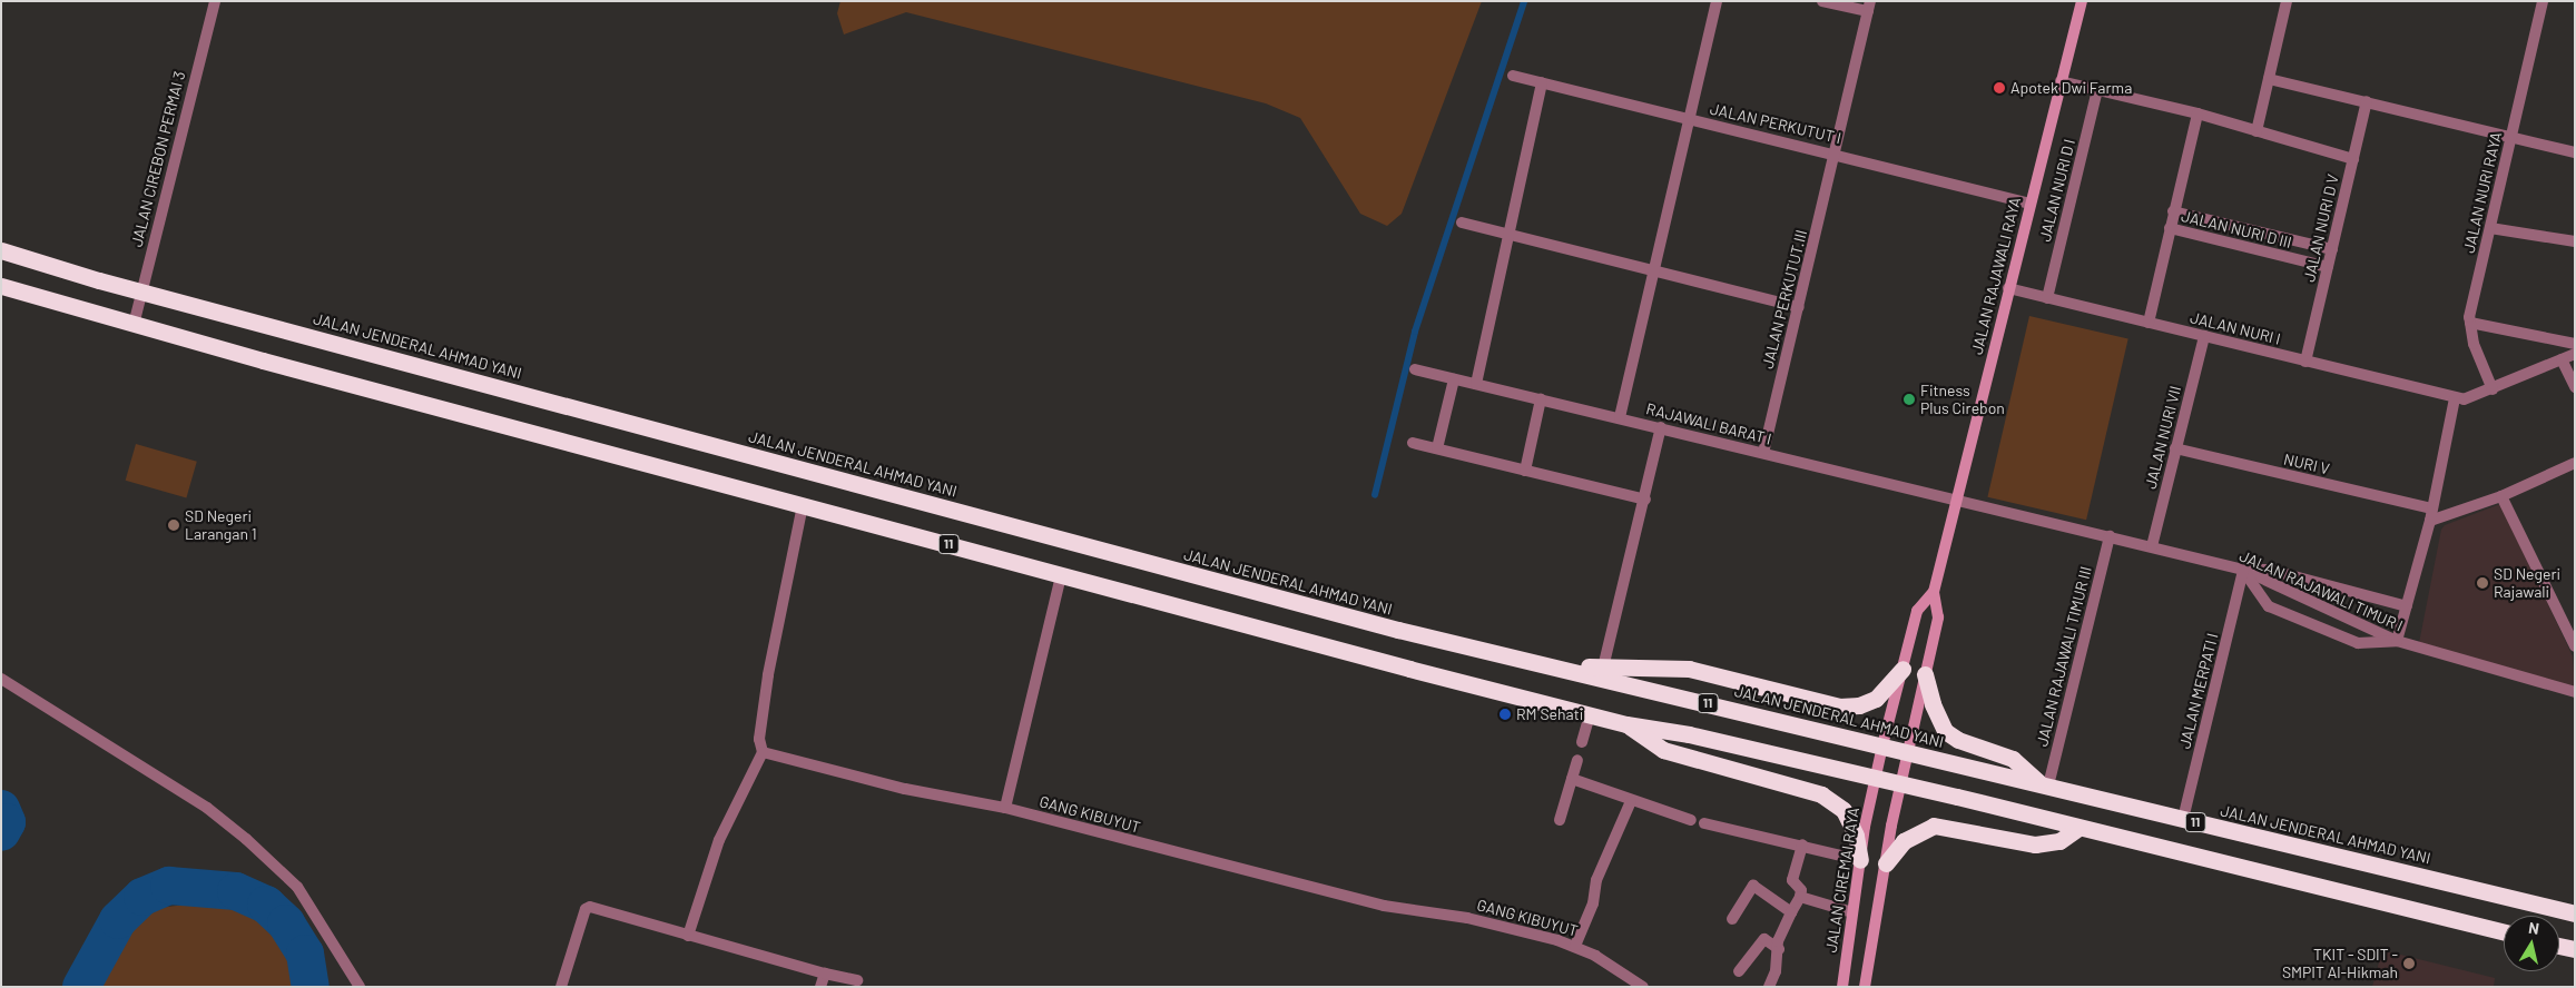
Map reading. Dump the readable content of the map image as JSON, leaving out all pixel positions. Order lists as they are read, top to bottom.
{
  "streets": {
    "highway": ["JALAN JENDERAL AHMAD YANI", "11"],
    "street": [
      "JALAN PERKUTUT I",
      "JALAN CIREBON PERMAI 3",
      "JALAN NURI D I",
      "JALAN NURI RAYA",
      "JALAN NURI D V",
      "JALAN NURI D III",
      "JALAN RAJAWALI RAYA",
      "JALAN PERKUTUT.III",
      "JALAN NURI I",
      "RAJAWALI BARAT I",
      "JALAN NURI VII",
      "NURI V",
      "JALAN RAJAWALI TIMUR I",
      "JALAN RAJAWALI TIMUR III",
      "JALAN MERPATI I",
      "GANG KIBUYUT",
      "JALAN CIREMAI RAYA"
    ]
  },
  "crossings": [
    ["JALAN PERKUTUT I", "JALAN RAJAWALI RAYA"],
    ["JALAN PERKUTUT I", "JALAN PERKUTUT.III"],
    ["JALAN CIREBON PERMAI 3", "JALAN JENDERAL AHMAD YANI"],
    ["JALAN CIREBON PERMAI 3", "11"],
    ["JALAN NURI D I", "JALAN NURI I"],
    ["JALAN NURI D V", "JALAN NURI D III"],
    ["JALAN NURI D V", "JALAN NURI I"],
    ["JALAN RAJAWALI RAYA", "JALAN NURI I"],
    ["JALAN RAJAWALI RAYA", "JALAN JENDERAL AHMAD YANI"],
    ["JALAN RAJAWALI RAYA", "RAJAWALI BARAT I"],
    ["JALAN RAJAWALI RAYA", "11"],
    ["JALAN RAJAWALI RAYA", "JALAN RAJAWALI TIMUR I"],
    ["JALAN RAJAWALI RAYA", "JALAN CIREMAI RAYA"],
    ["JALAN PERKUTUT.III", "RAJAWALI BARAT I"],
    ["JALAN NURI I", "JALAN NURI VII"],
    ["JALAN JENDERAL AHMAD YANI", "JALAN RAJAWALI TIMUR III"],
    ["JALAN JENDERAL AHMAD YANI", "JALAN MERPATI I"],
    ["JALAN JENDERAL AHMAD YANI", "JALAN CIREMAI RAYA"],
    ["RAJAWALI BARAT I", "JALAN RAJAWALI TIMUR I"],
    ["JALAN NURI VII", "NURI V"],
    ["JALAN NURI VII", "JALAN RAJAWALI TIMUR I"],
    ["11", "JALAN CIREMAI RAYA"],
    ["JALAN RAJAWALI TIMUR I", "JALAN RAJAWALI TIMUR III"],
    ["JALAN RAJAWALI TIMUR I", "JALAN MERPATI I"]
  ],
  "places": [
    "Apotek Dwi Farma",
    "Fitness Plus Cirebon",
    "SD Negeri Larangan 1",
    "SD Negeri Rajawali",
    "RM Sehati",
    "TKIT - SDIT - SMPIT Al-Hikmah"
  ],
  "north": "top"
}
